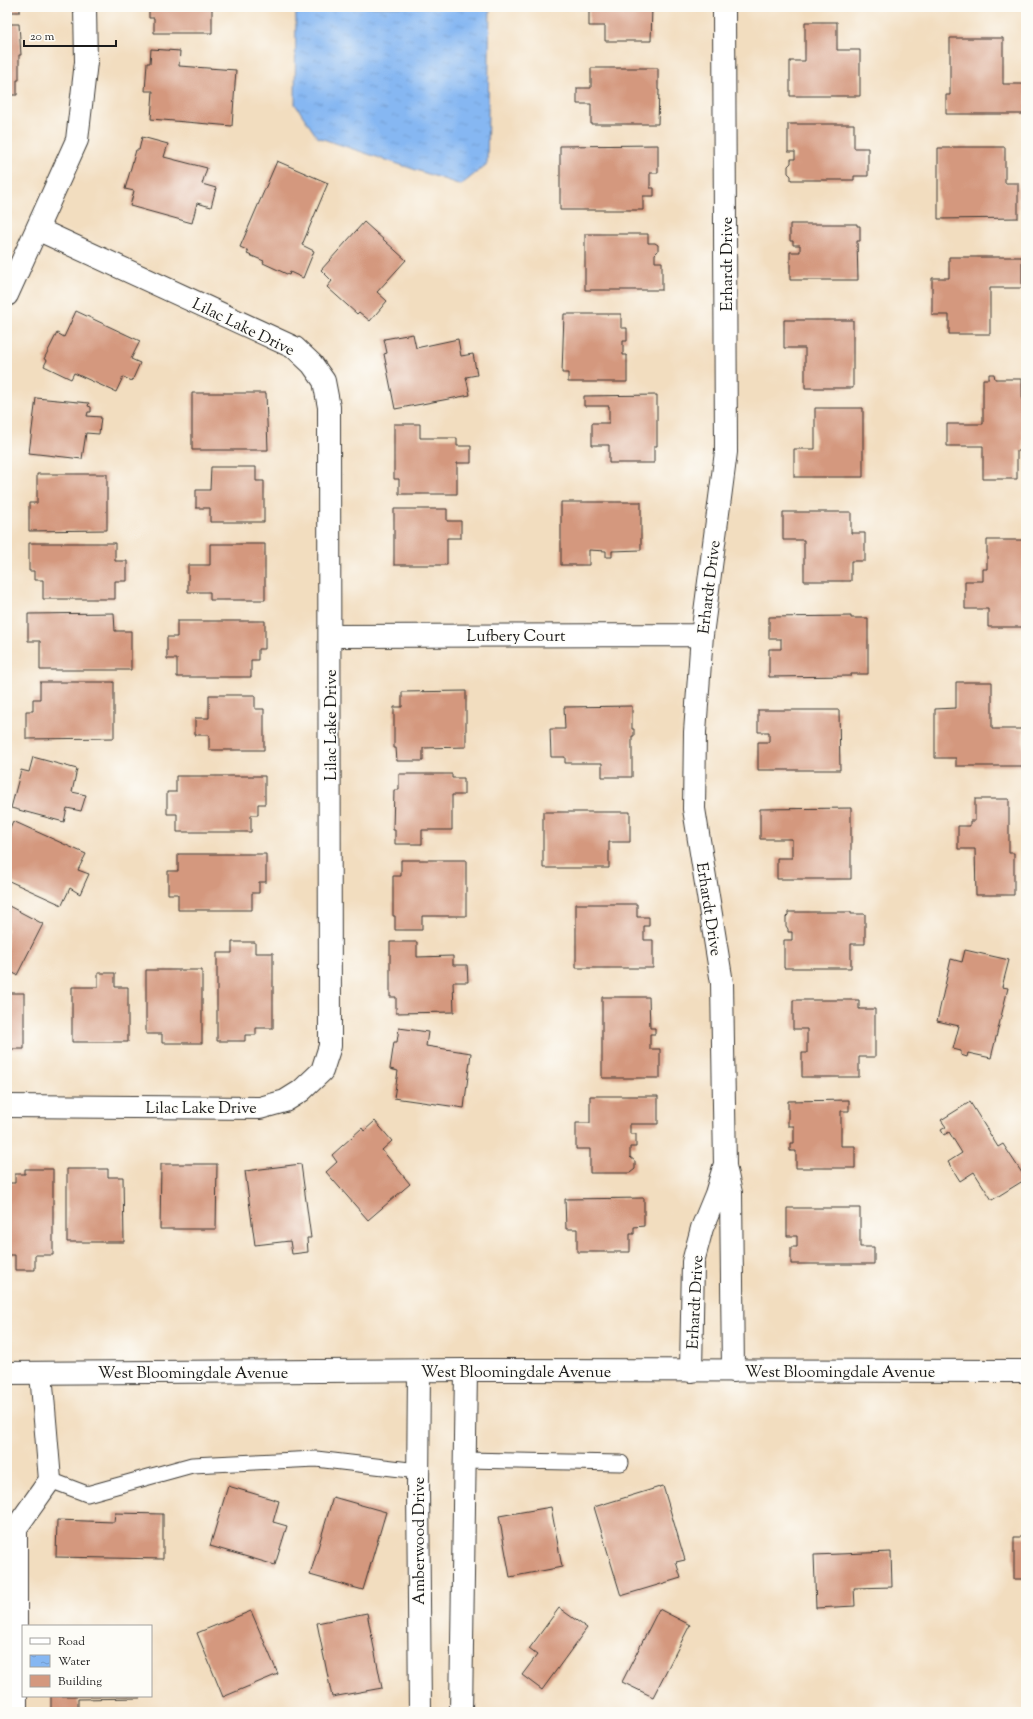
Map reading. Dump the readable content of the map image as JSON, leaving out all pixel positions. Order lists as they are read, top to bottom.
{
  "streets": {
    "street": [
      "Erhardt Drive",
      "Lilac Lake Drive",
      "Lufbery Court",
      "West Bloomingdale Avenue",
      "Amberwood Drive"
    ]
  },
  "crossings": [
    ["Erhardt Drive", "Lufbery Court"],
    ["Erhardt Drive", "West Bloomingdale Avenue"],
    ["Lilac Lake Drive", "Lufbery Court"],
    ["West Bloomingdale Avenue", "Amberwood Drive"]
  ],
  "legend": ["Road", "Water", "Building"],
  "scale_bar": "20 m"
}
